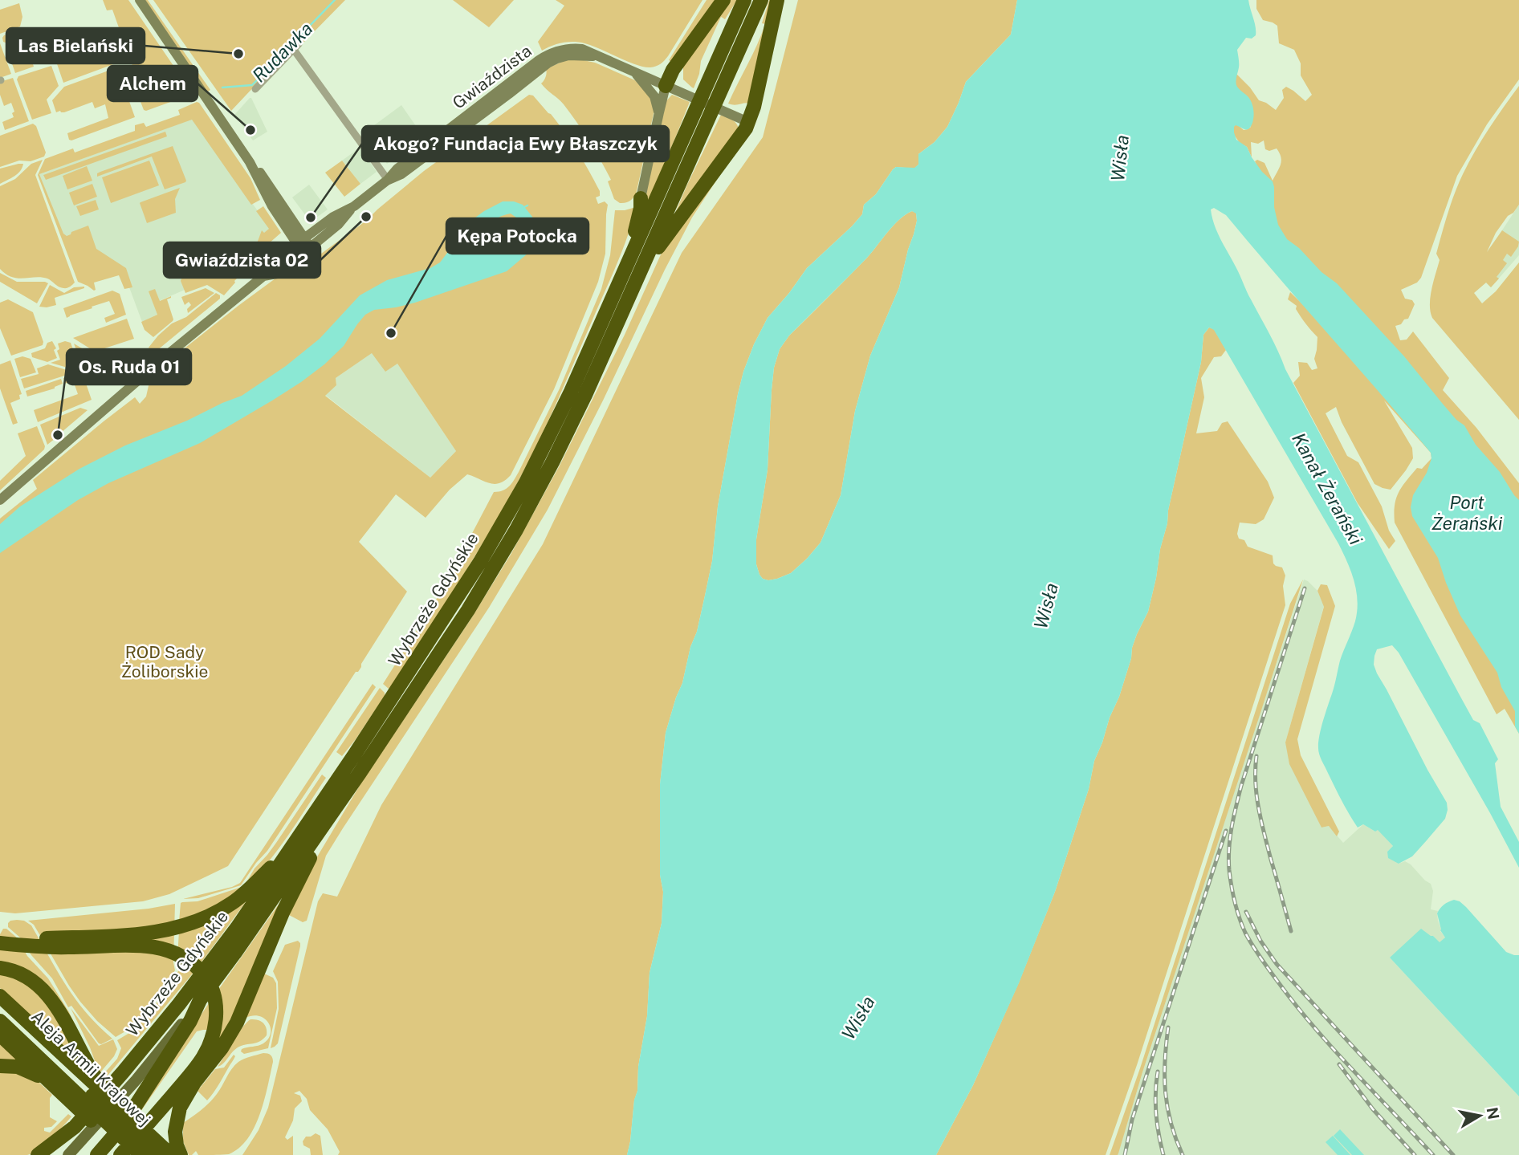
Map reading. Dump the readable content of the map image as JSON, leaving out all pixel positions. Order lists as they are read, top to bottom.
{
  "streets": {
    "highway": ["Wybrzeże Gdyńskie", "Aleja Armii Krajowej"],
    "street": ["Gwiaździsta"]
  },
  "water": [
    "Rudawka",
    "Wisła",
    "Kanał Żerański",
    "Port Żerański"
  ],
  "parks": ["ROD Sady Żoliborskie"],
  "places": [
    "Las Bielański",
    "Alchem",
    "Gwiaździsta 02",
    "Akogo? Fundacja Ewy Błaszczyk",
    "Kępa Potocka",
    "Os. Ruda 01"
  ],
  "north": "right"
}
